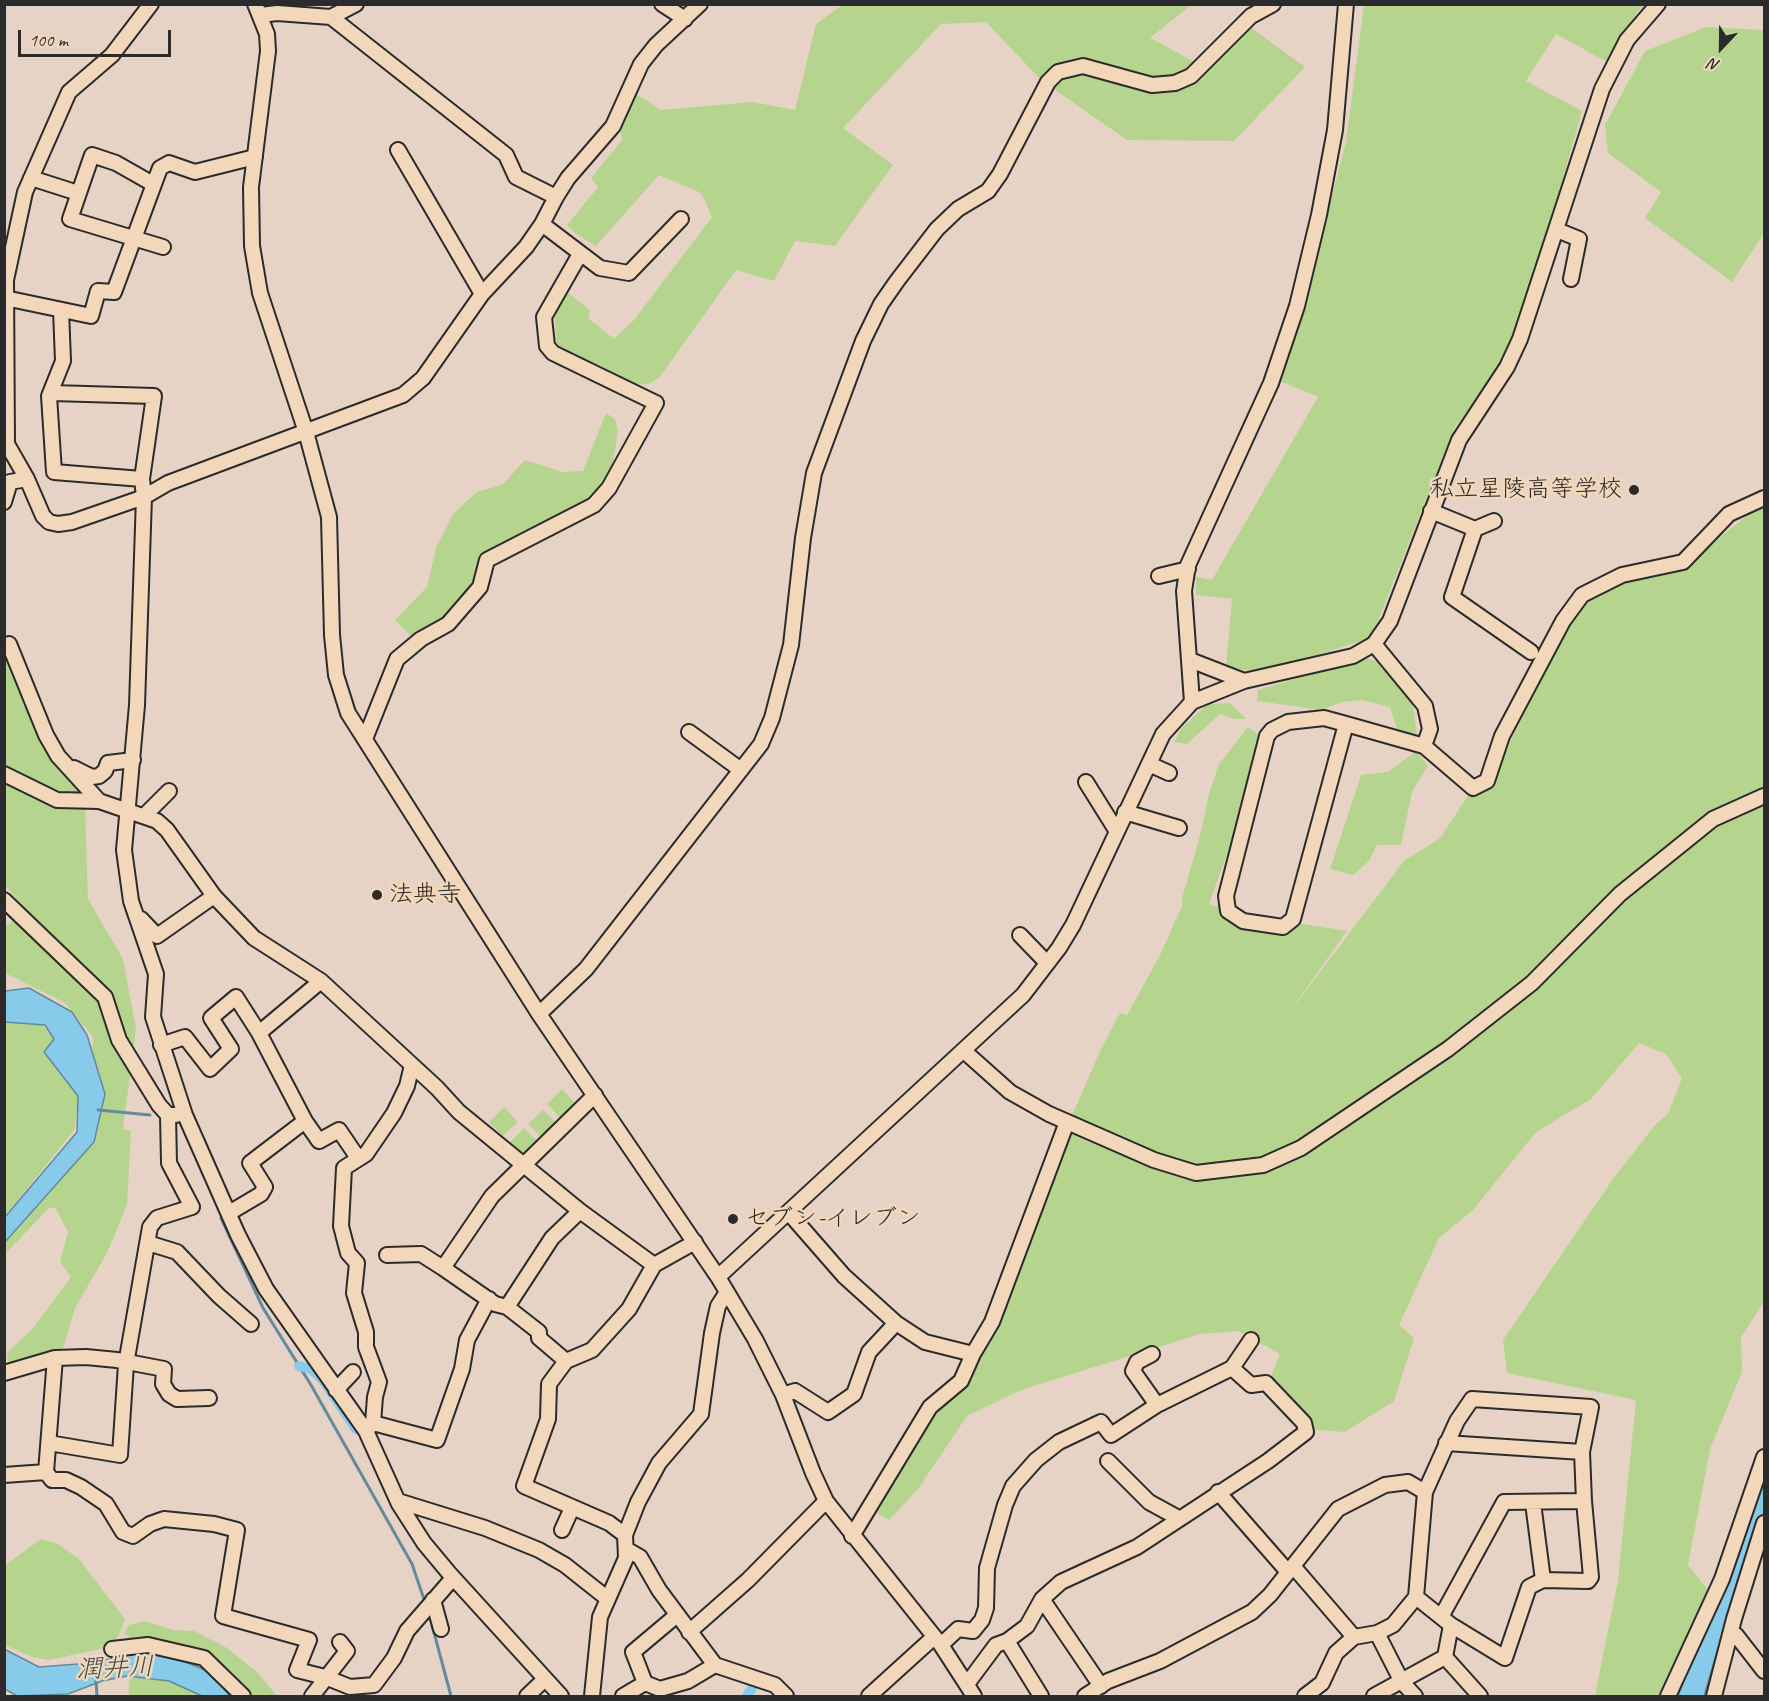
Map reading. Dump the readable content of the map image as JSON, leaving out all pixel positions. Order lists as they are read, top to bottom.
{
  "water": ["潤井川"],
  "places": ["私立星陵高等学校", "法典寺", "セブン-イレブン"],
  "scale_bar": "100 m",
  "north": "bottom"
}
